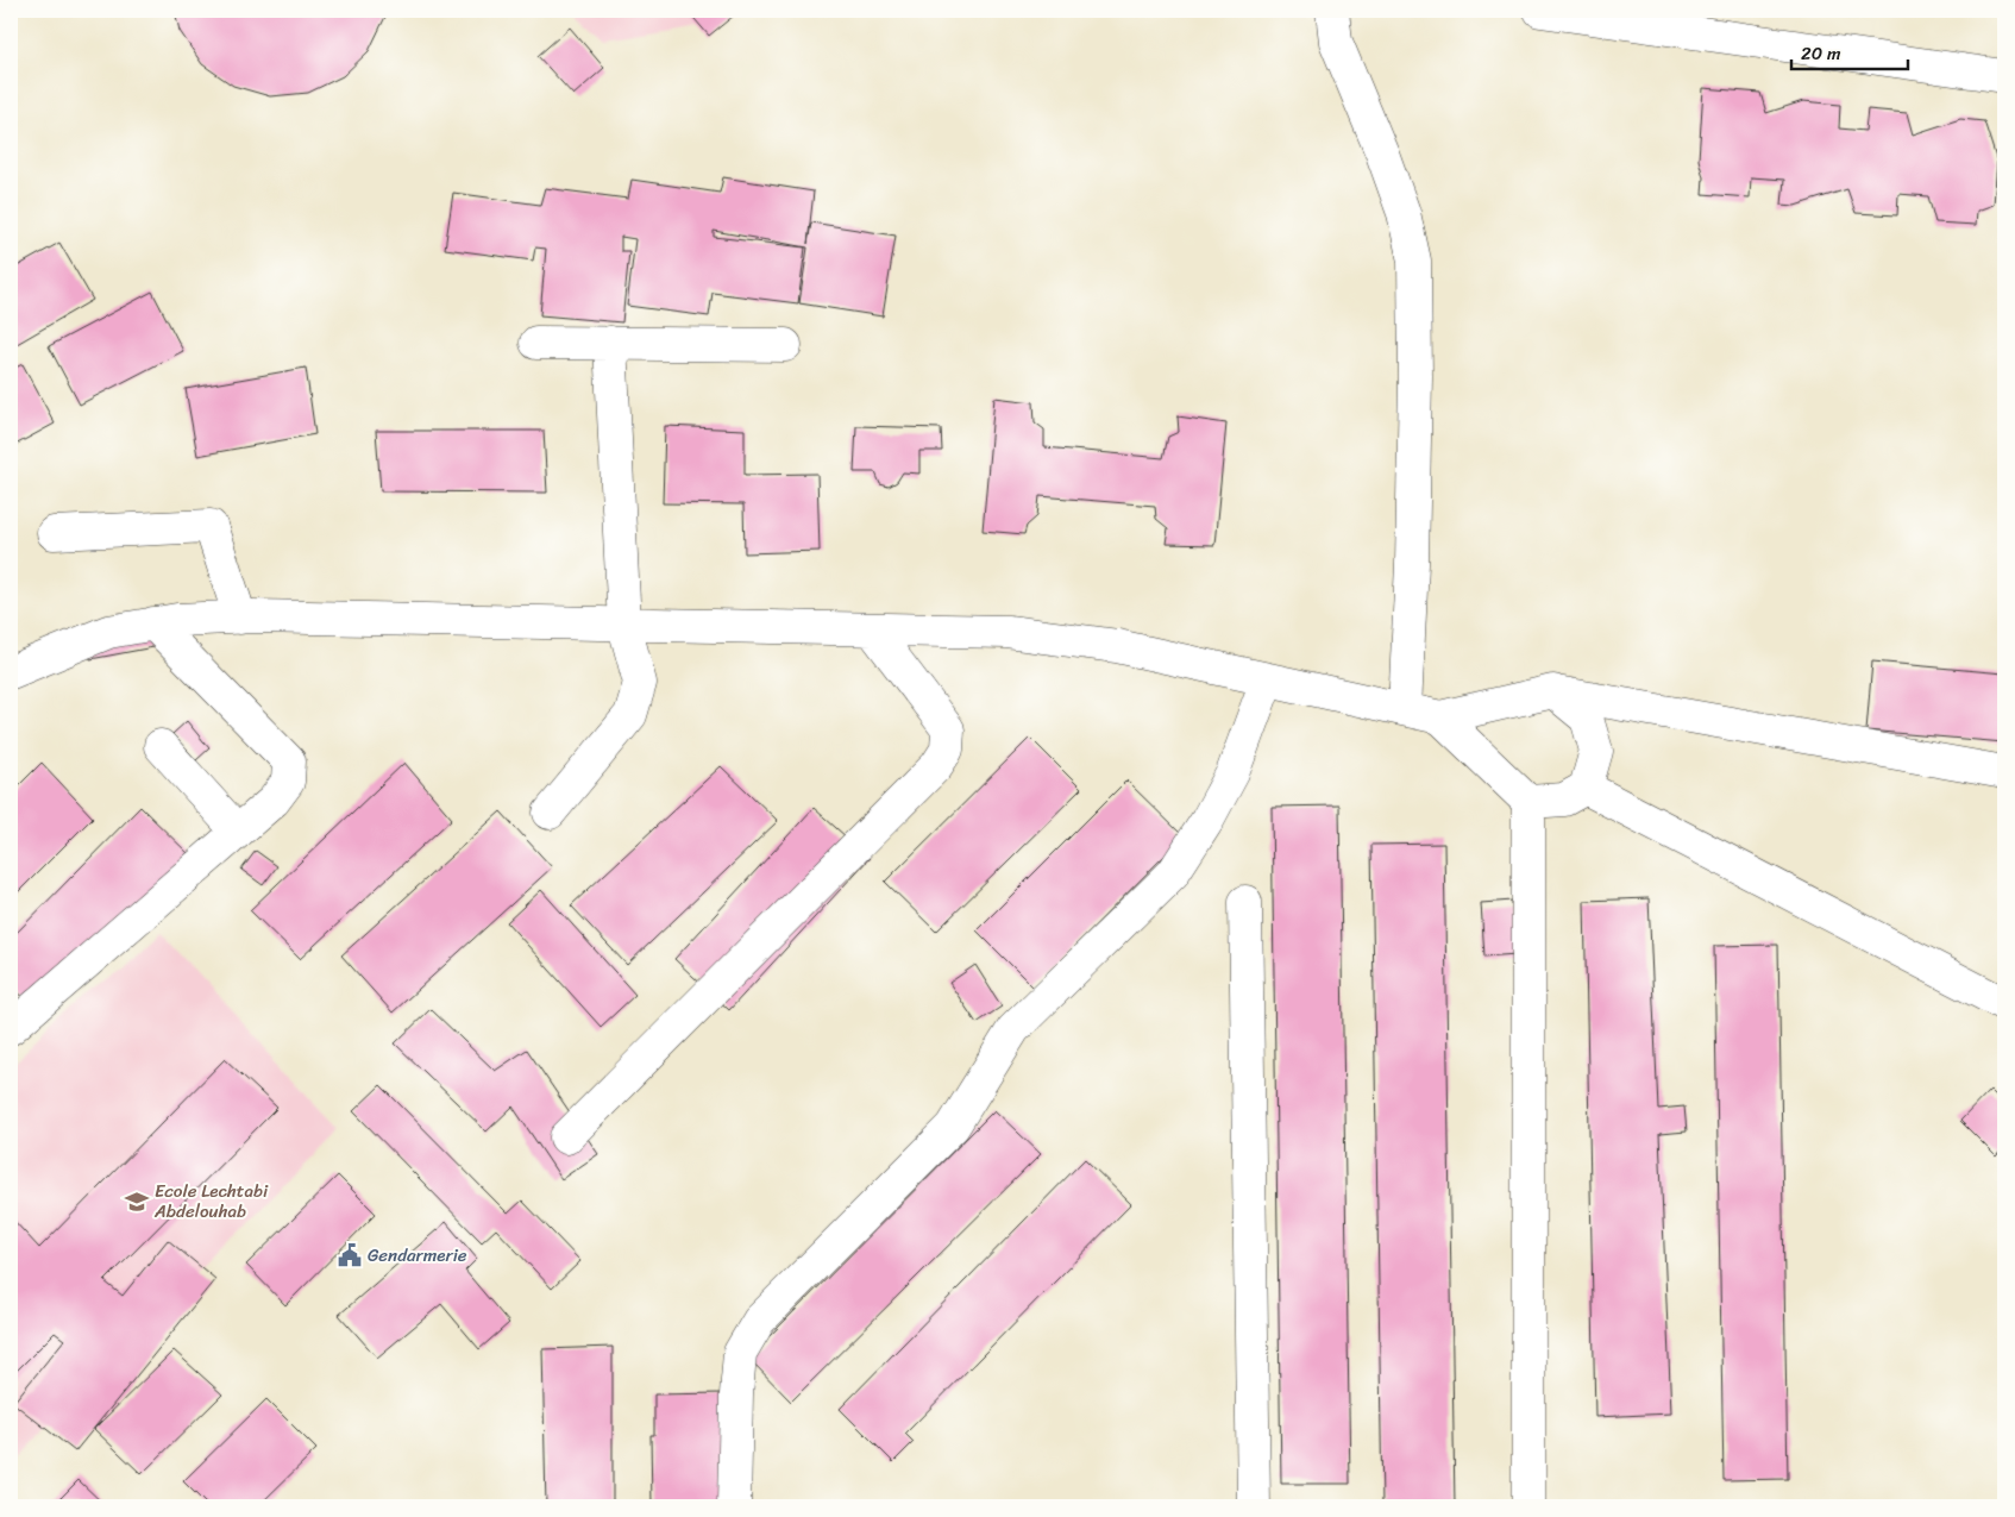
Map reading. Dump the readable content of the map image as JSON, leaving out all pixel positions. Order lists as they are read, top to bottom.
{
  "places": {
    "school or university": ["Ecole Lechtabi Abdelouhab"],
    "public building": ["Gendarmerie"]
  },
  "scale_bar": "20 m"
}
